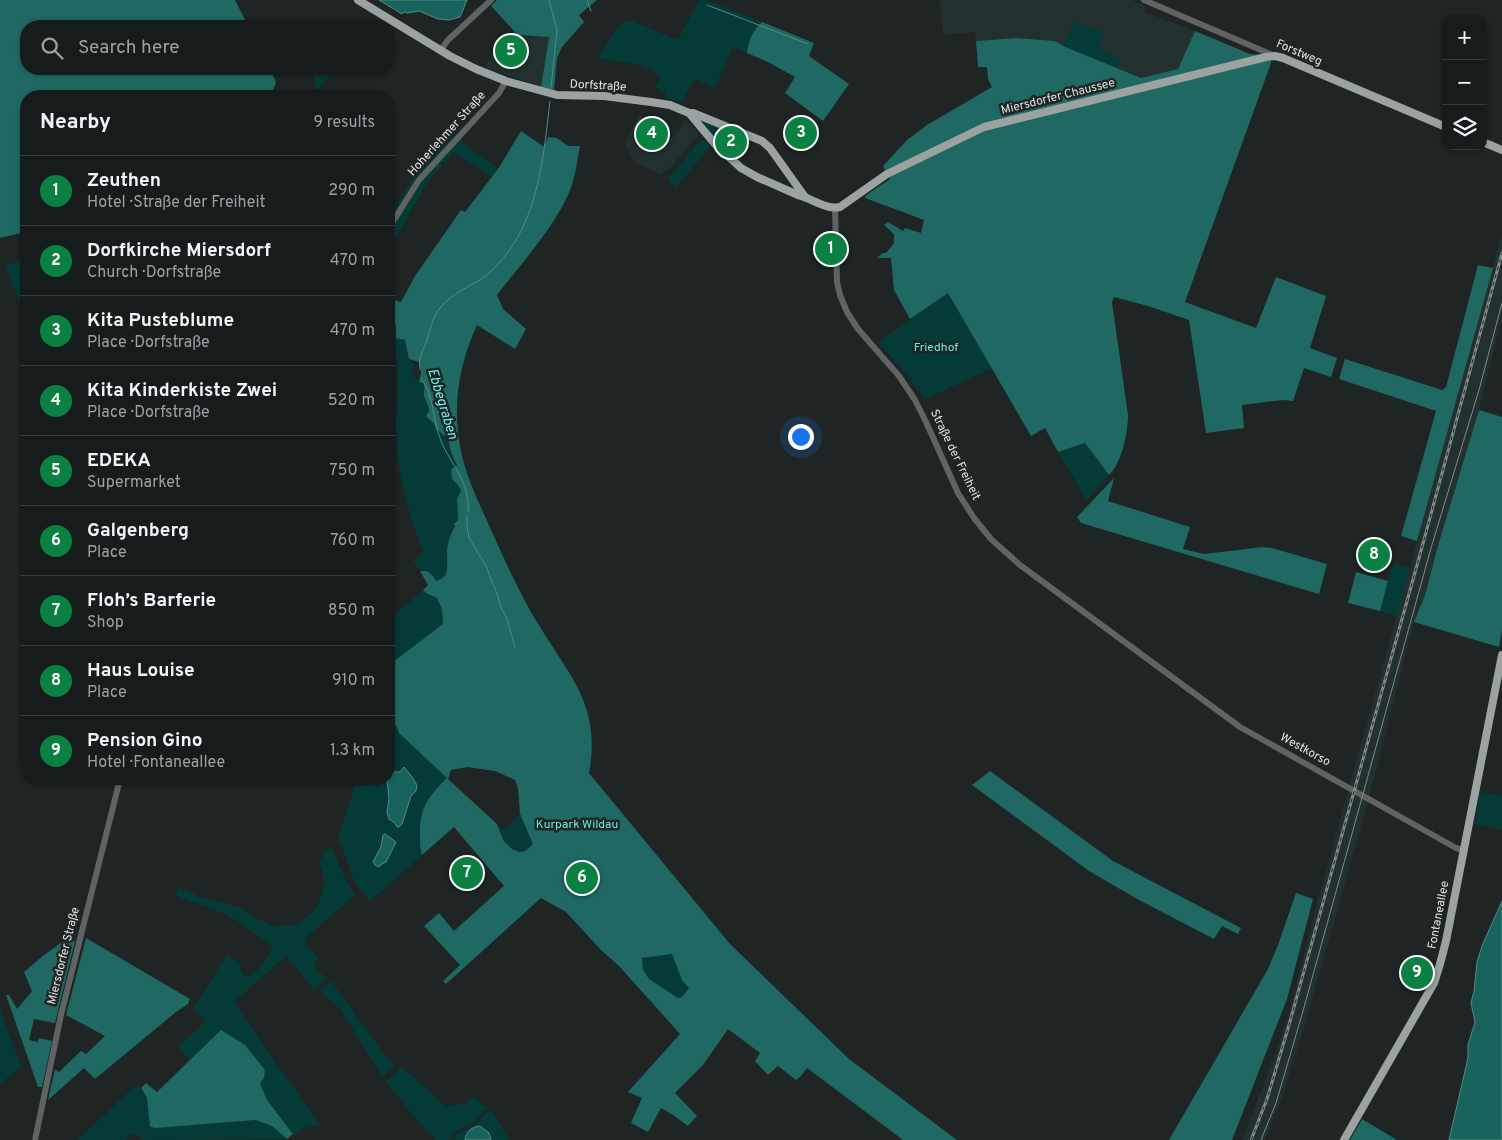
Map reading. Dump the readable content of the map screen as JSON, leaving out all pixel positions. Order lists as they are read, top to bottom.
{
  "streets": {
    "main road": [
      "Forstweg",
      "Dorfstraße",
      "Miersdorfer Chaussee",
      "Fontaneallee"
    ],
    "street": [
      "Hoherlehmer Straße",
      "Straße der Freiheit",
      "Westkorso",
      "Miersdorfer Straße"
    ]
  },
  "crossings": [
    ["Forstweg", "Miersdorfer Chaussee"],
    ["Dorfstraße", "Hoherlehmer Straße"],
    ["Miersdorfer Chaussee", "Straße der Freiheit"],
    ["Straße der Freiheit", "Westkorso"],
    ["Westkorso", "Fontaneallee"]
  ],
  "water": ["Ebbegraben"],
  "parks": ["Friedhof", "Kurpark Wildau"],
  "page": {
    "map_buttons": ["+", "−"],
    "search": "Search here",
    "pins": [
      "5",
      "3",
      "4",
      "2",
      "1",
      "8",
      "7",
      "6",
      "9"
    ],
    "heading": ["Nearby", "9 results"],
    "list": [
      {
        "mark": "1",
        "name": "Zeuthen",
        "note": "Hotel · Straße der Freiheit",
        "value": "290 m"
      },
      {
        "mark": "2",
        "name": "Dorfkirche Miersdorf",
        "note": "Church · Dorfstraße",
        "value": "470 m"
      },
      {
        "mark": "3",
        "name": "Kita Pusteblume",
        "note": "Place · Dorfstraße",
        "value": "470 m"
      },
      {
        "mark": "4",
        "name": "Kita Kinderkiste Zwei",
        "note": "Place · Dorfstraße",
        "value": "520 m"
      },
      {
        "mark": "5",
        "name": "EDEKA",
        "note": "Supermarket",
        "value": "750 m"
      },
      {
        "mark": "6",
        "name": "Galgenberg",
        "note": "Place",
        "value": "760 m"
      },
      {
        "mark": "7",
        "name": "Floh’s Barferie",
        "note": "Shop",
        "value": "850 m"
      },
      {
        "mark": "8",
        "name": "Haus Louise",
        "note": "Place",
        "value": "910 m"
      },
      {
        "mark": "9",
        "name": "Pension Gino",
        "note": "Hotel · Fontaneallee",
        "value": "1.3 km"
      }
    ]
  }
}
